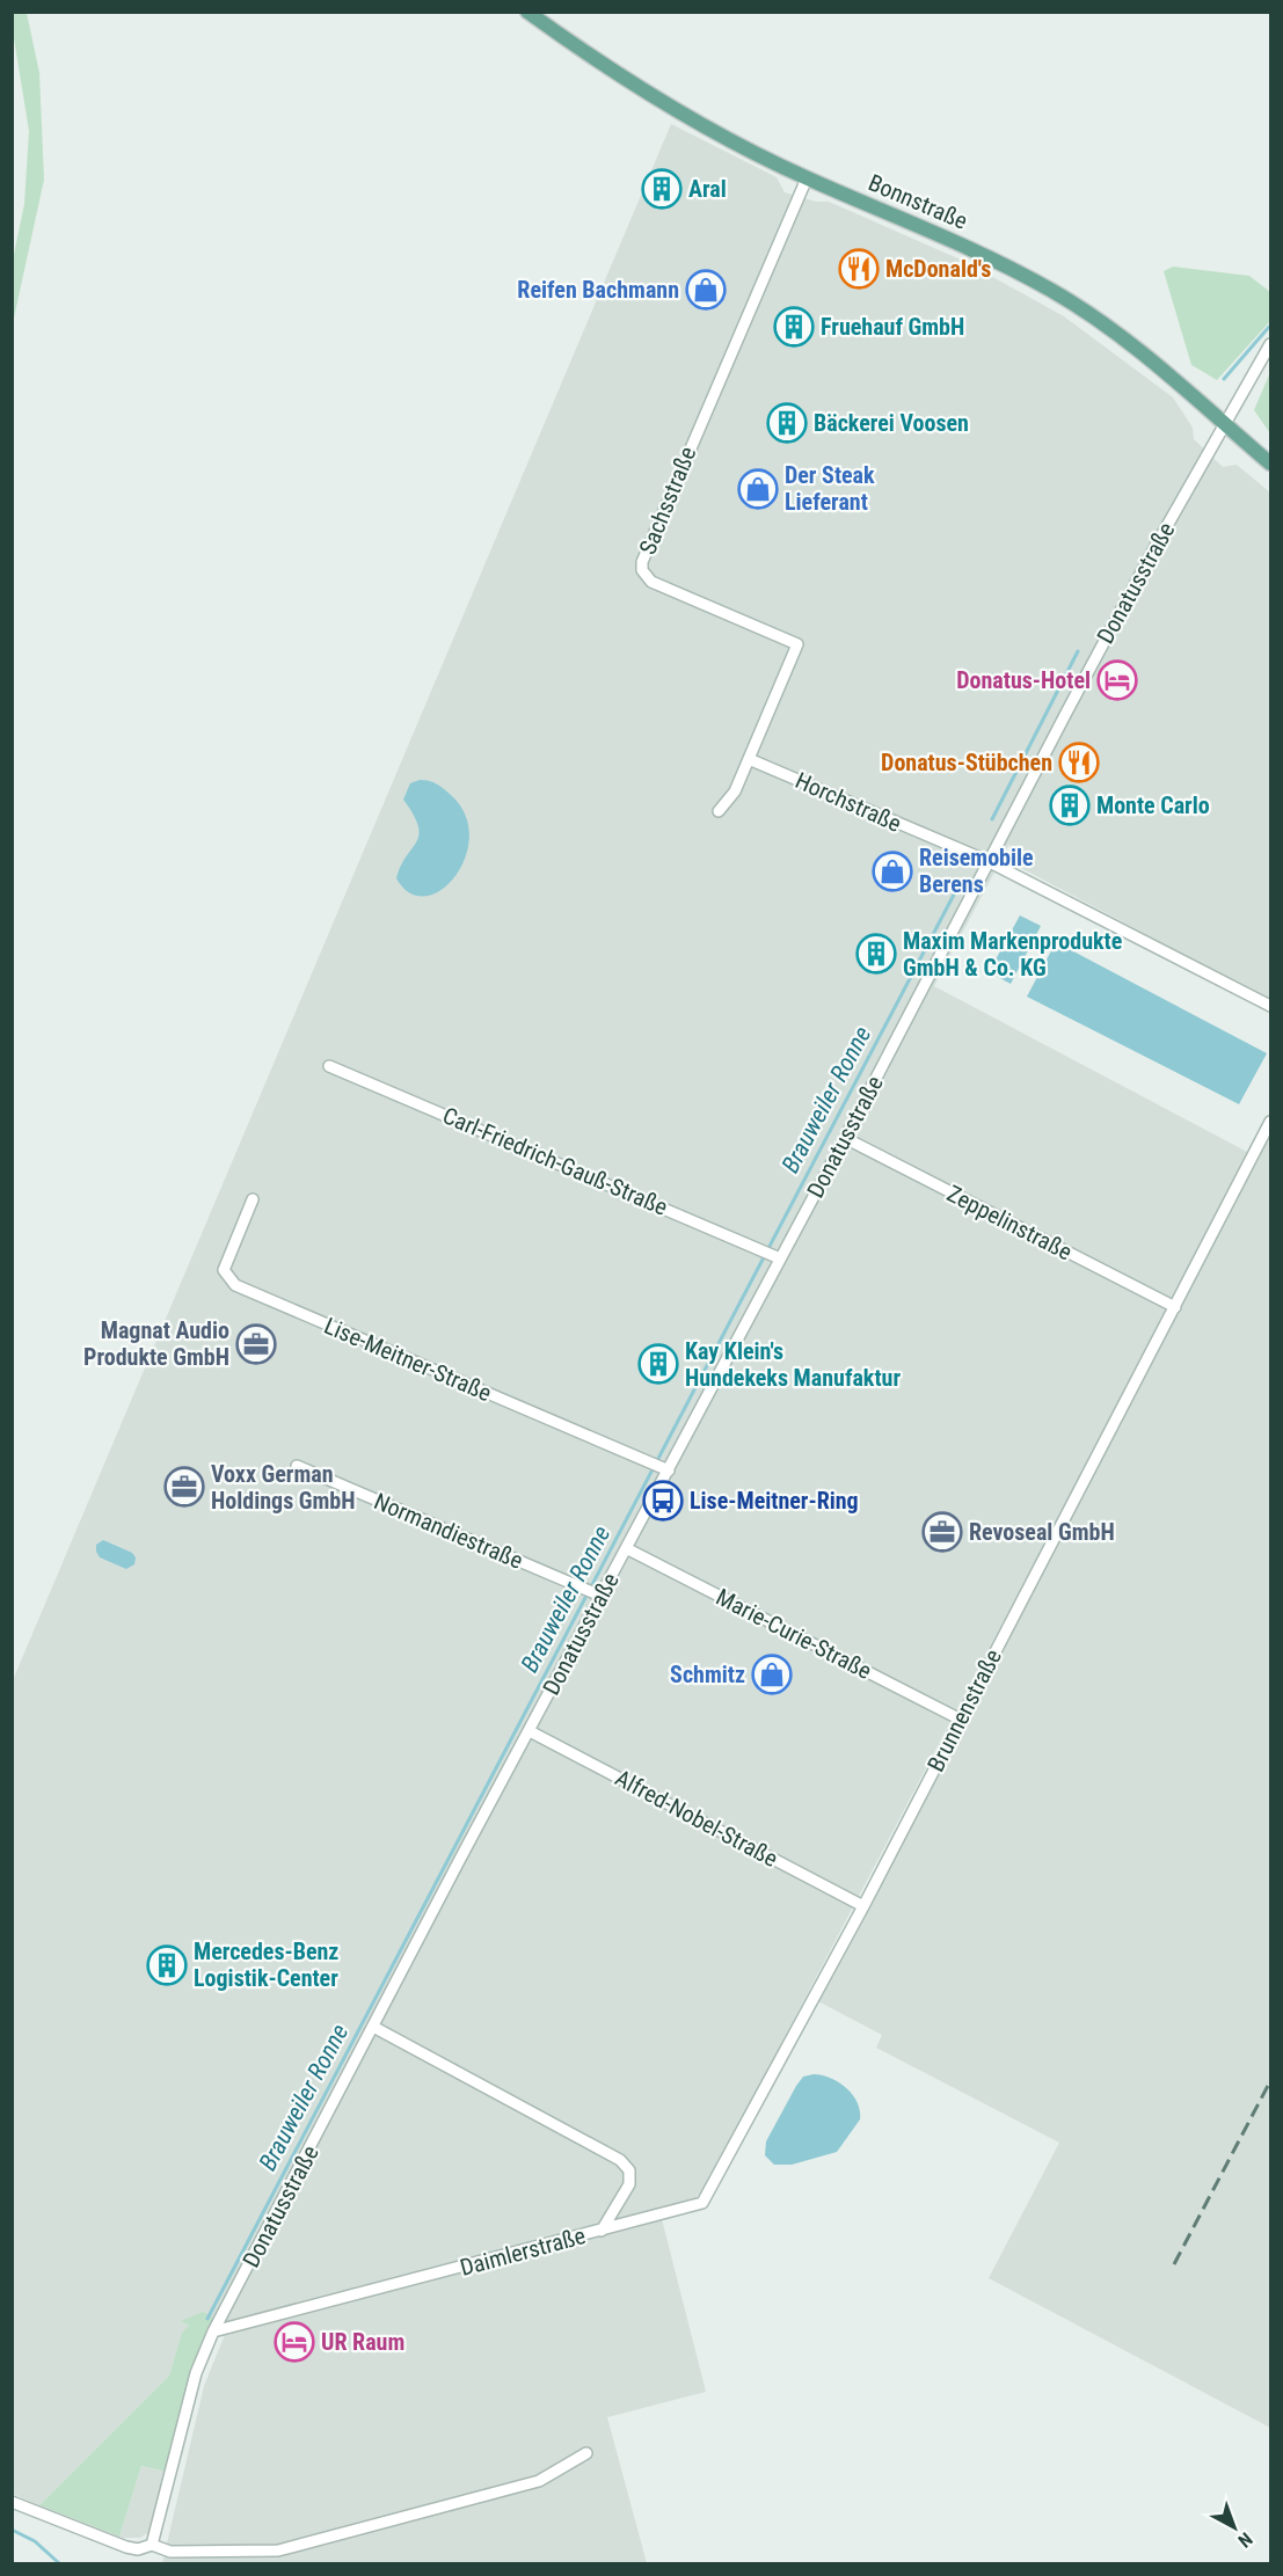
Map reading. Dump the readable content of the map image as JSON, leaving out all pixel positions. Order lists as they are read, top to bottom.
{
  "streets": {
    "main road": ["Bonnstraße"],
    "street": [
      "Sachsstraße",
      "Donatusstraße",
      "Horchstraße",
      "Carl-Friedrich-Gauß-Straße",
      "Zeppelinstraße",
      "Lise-Meitner-Straße",
      "Normandiestraße",
      "Marie-Curie-Straße",
      "Brunnenstraße",
      "Alfred-Nobel-Straße",
      "Daimlerstraße"
    ]
  },
  "crossings": [
    ["Bonnstraße", "Sachsstraße"],
    ["Bonnstraße", "Donatusstraße"],
    ["Sachsstraße", "Horchstraße"],
    ["Donatusstraße", "Horchstraße"],
    ["Donatusstraße", "Carl-Friedrich-Gauß-Straße"],
    ["Donatusstraße", "Zeppelinstraße"],
    ["Donatusstraße", "Lise-Meitner-Straße"],
    ["Donatusstraße", "Normandiestraße"],
    ["Donatusstraße", "Marie-Curie-Straße"],
    ["Donatusstraße", "Alfred-Nobel-Straße"],
    ["Donatusstraße", "Daimlerstraße"],
    ["Zeppelinstraße", "Brunnenstraße"],
    ["Marie-Curie-Straße", "Brunnenstraße"],
    ["Brunnenstraße", "Alfred-Nobel-Straße"],
    ["Brunnenstraße", "Daimlerstraße"]
  ],
  "water": ["Brauweiler Ronne"],
  "places": {
    "building": [
      "Aral",
      "Fruehauf GmbH",
      "Bäckerei Voosen",
      "Monte Carlo",
      "Maxim Markenprodukte GmbH & Co. KG",
      "Kay Klein's Hundekeks Manufaktur",
      "Mercedes-Benz Logistik-Center"
    ],
    "restaurant": ["McDonald's", "Donatus-Stübchen"],
    "shop": [
      "Reifen Bachmann",
      "Der Steak Lieferant",
      "Reisemobile Berens",
      "Schmitz"
    ],
    "hotel": ["Donatus-Hotel", "UR Raum"],
    "office": ["Magnat Audio Produkte GmbH", "Voxx German Holdings GmbH", "Revoseal GmbH"],
    "bus stop": ["Lise-Meitner-Ring"]
  },
  "north": "bottom right"
}
